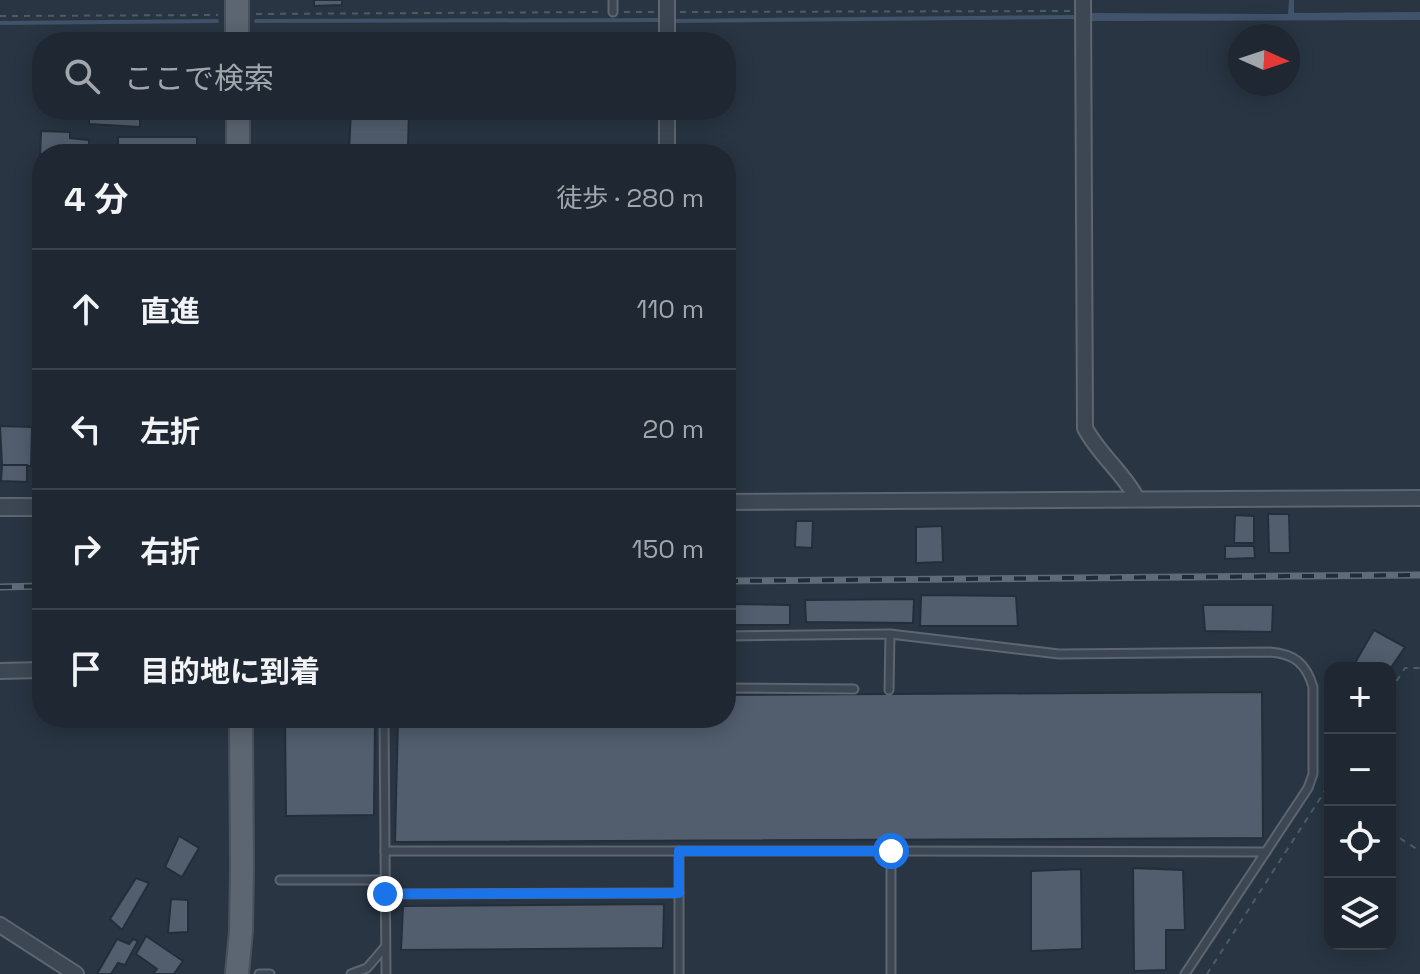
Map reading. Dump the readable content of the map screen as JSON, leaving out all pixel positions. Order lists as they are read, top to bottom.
{
  "north": "right",
  "page": {
    "search": "ここで検索",
    "heading": ["4 分", "徒歩 · 280 m"],
    "list": [
      ["直進", "110 m"],
      ["左折", "20 m"],
      ["右折", "150 m"],
      "目的地に到着"
    ],
    "map_buttons": ["+", "−"]
  }
}
